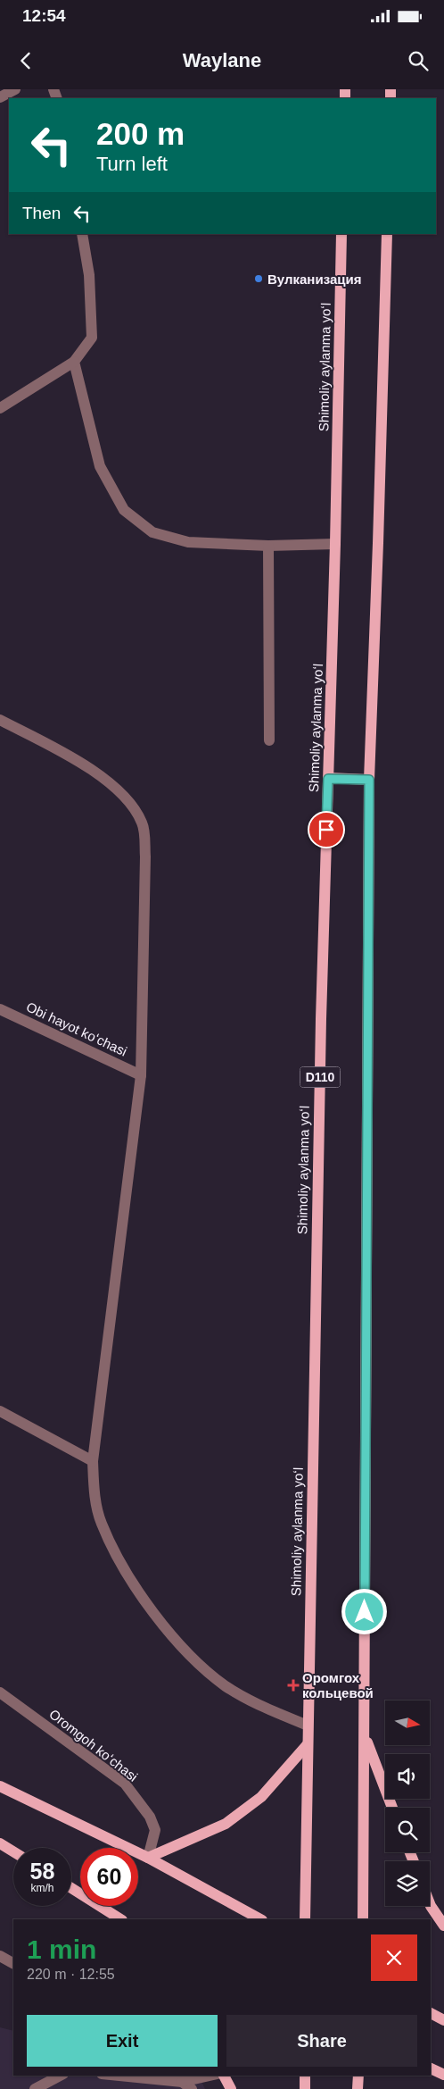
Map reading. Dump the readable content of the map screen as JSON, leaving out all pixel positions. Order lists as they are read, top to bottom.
{
  "streets": {
    "main road": ["Shimoliy aylanma yoʻl", "D110"],
    "street": ["Obi hayot koʻchasi", "Oromgoh koʻchasi"]
  },
  "places": {
    "other": ["Вулканизация"],
    "health": ["Оромгох кольцевой"]
  },
  "north": "right",
  "page": {
    "status": "12:54",
    "header": "Waylane",
    "turn": ["200 m", "Turn left"],
    "then": "Then",
    "speed": "58 km/h",
    "limit": "60",
    "heading": ["1 min", "220 m · 12:55"],
    "buttons": ["Exit", "Share"]
  }
}
